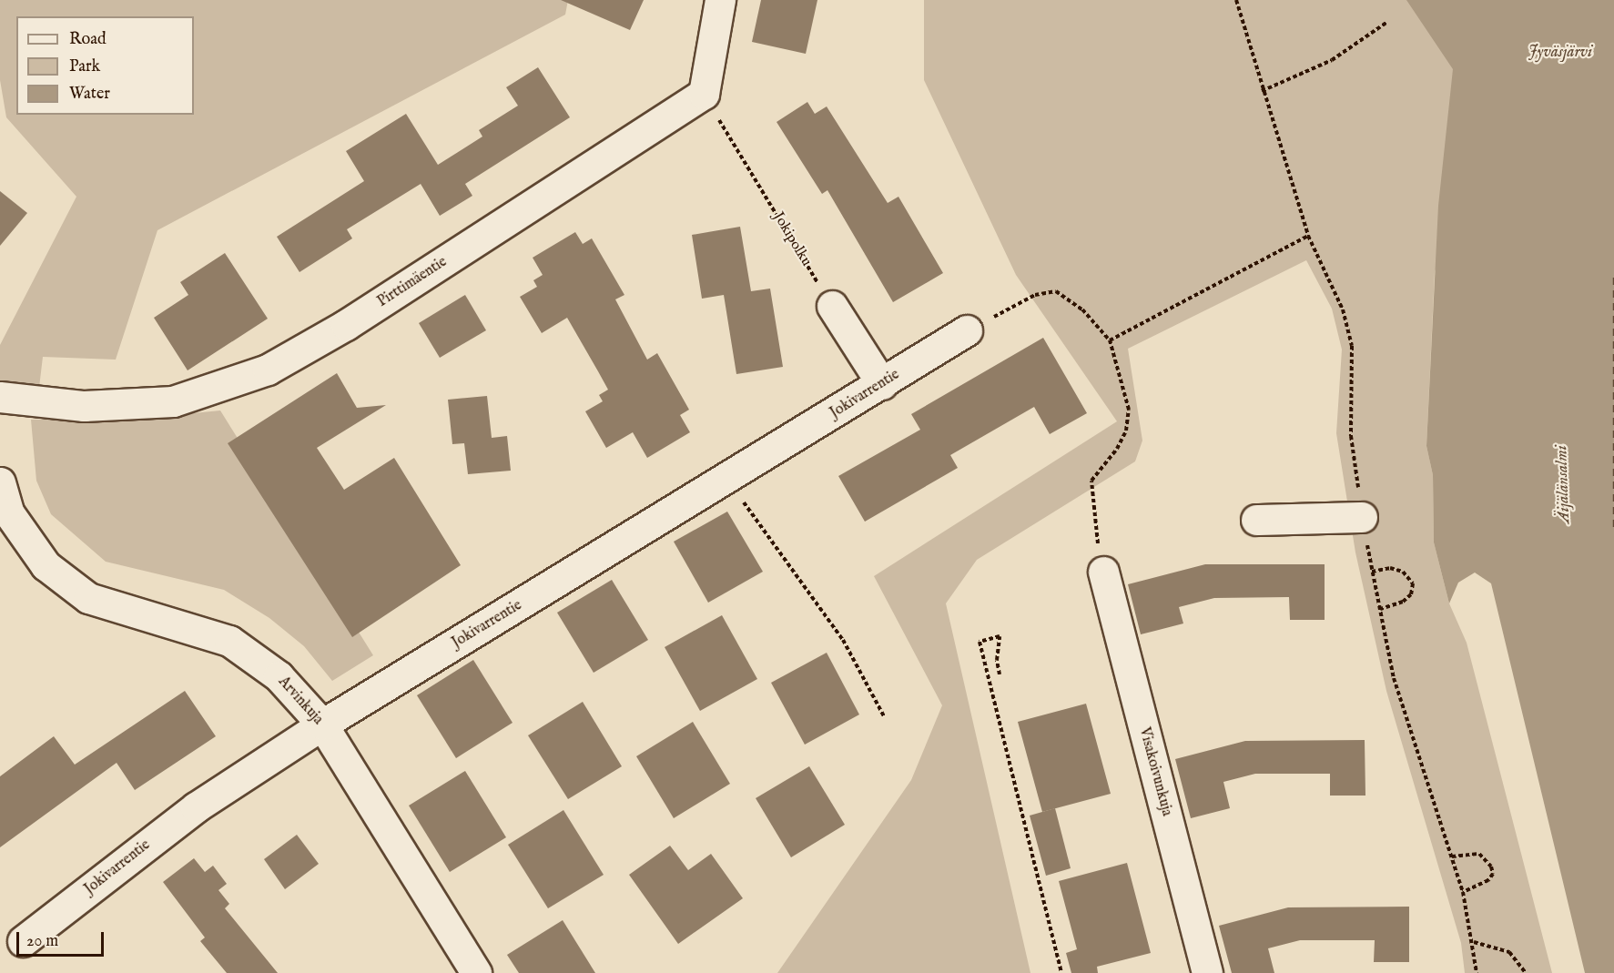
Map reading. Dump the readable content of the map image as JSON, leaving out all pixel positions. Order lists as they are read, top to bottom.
{
  "streets": {
    "street": [
      "Pirttimäentie",
      "Jokivarrentie",
      "Arvinkuja",
      "Visakoivunkuja"
    ],
    "path": ["Jokipolku"]
  },
  "crossings": [
    ["Jokipolku", "Pirttimäentie"],
    ["Jokivarrentie", "Arvinkuja"]
  ],
  "water": ["Jyväsjärvi", "Äijälänsalmi"],
  "legend": ["Road", "Park", "Water"],
  "scale_bar": "20 m"
}
